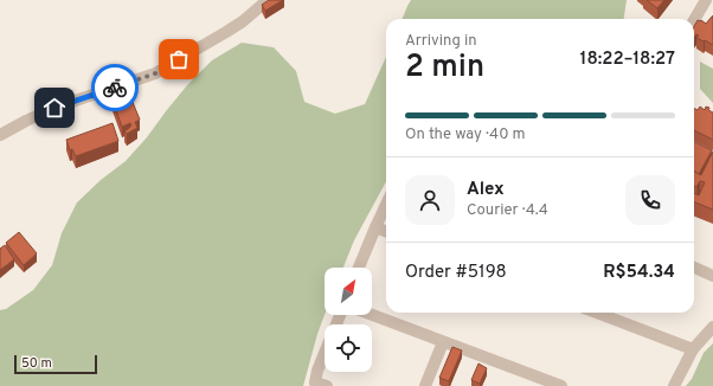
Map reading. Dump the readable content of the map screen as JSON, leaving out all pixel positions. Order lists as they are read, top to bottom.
{
  "scale_bar": "50 m",
  "north": "top right",
  "page": {
    "heading": ["2 min", "Arriving in", "18:22–18:27"],
    "panel": [
      "Alex",
      "Courier · 4.4",
      "Order #5198",
      "R$54.34"
    ],
    "bar": "On the way · 40 m",
    "scale": "50 m"
  }
}
